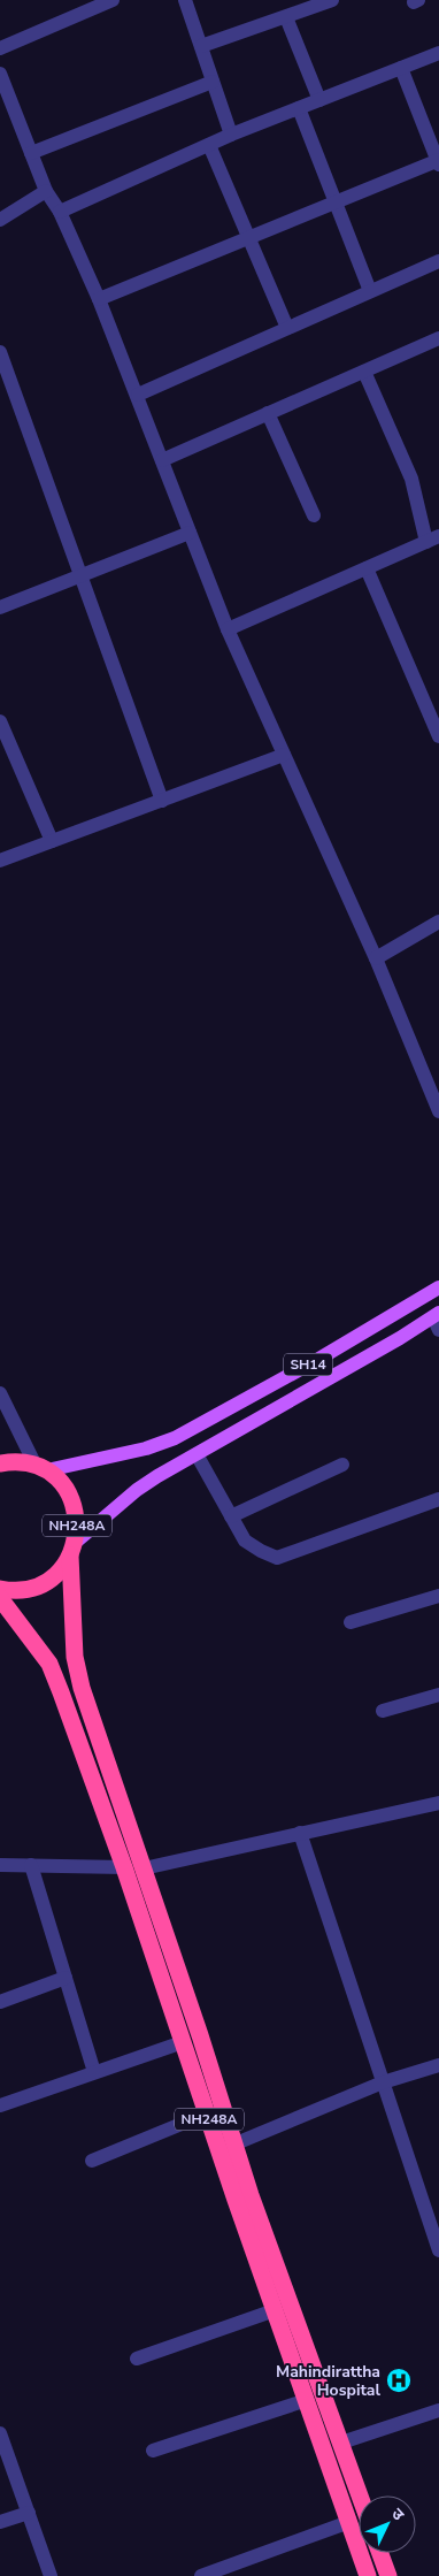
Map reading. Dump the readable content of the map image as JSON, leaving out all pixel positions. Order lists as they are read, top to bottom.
{
  "streets": {
    "highway": ["NH248A"],
    "main road": ["SH14"]
  },
  "crossings": [
    ["SH14", "NH248A"]
  ],
  "places": {
    "hospital": ["Mahindirattha Hospital"]
  },
  "north": "top right"
}
